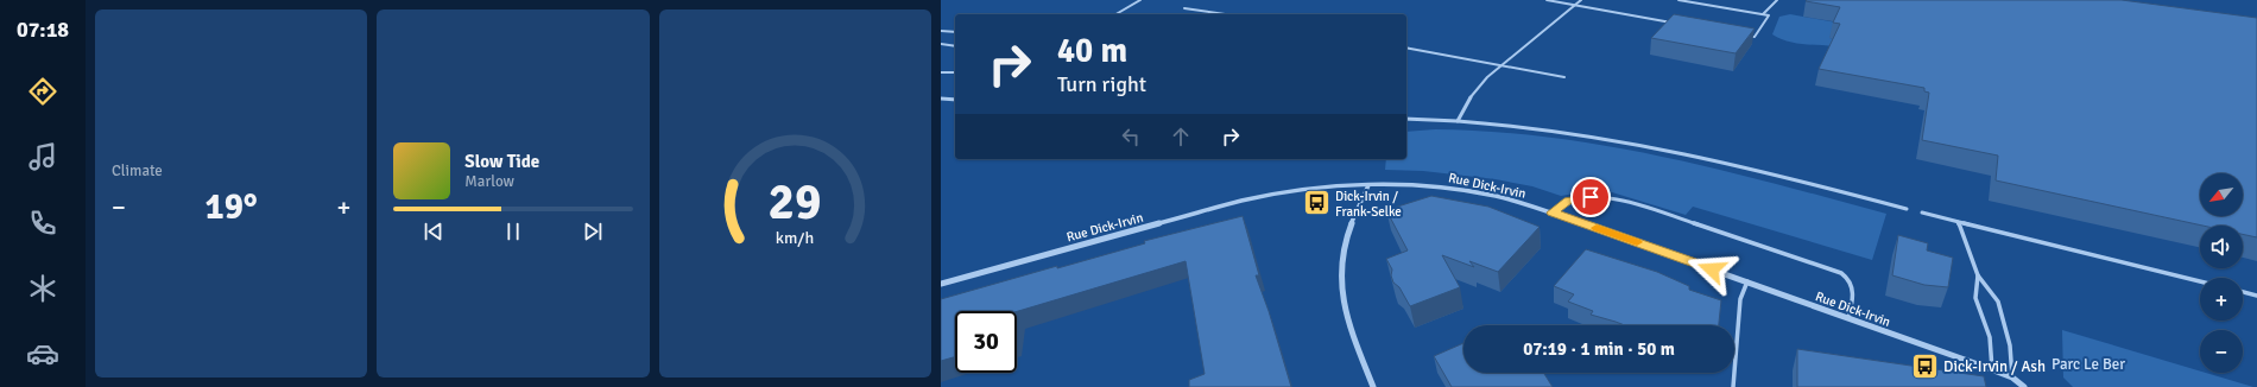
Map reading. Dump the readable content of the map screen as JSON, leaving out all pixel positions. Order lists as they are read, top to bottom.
{
  "streets": {
    "street": ["Rue Dick-Irvin"]
  },
  "parks": ["Parc Le Ber"],
  "places": {
    "bus stop": ["Dick-Irvin / Frank-Selke", "Dick-Irvin / Ash"]
  },
  "north": "bottom left",
  "page": {
    "tabs": "07:18",
    "tile": "Climate",
    "turn": ["40 m", "Turn right"],
    "song": ["Slow Tide", "Marlow"],
    "map_buttons": ["+", "−"],
    "heat": ["−", "19°", "+"],
    "limit": "30",
    "trip": "07:19 · 1 min · 50 m",
    "gauge": ["29", "km/h"]
  }
}
